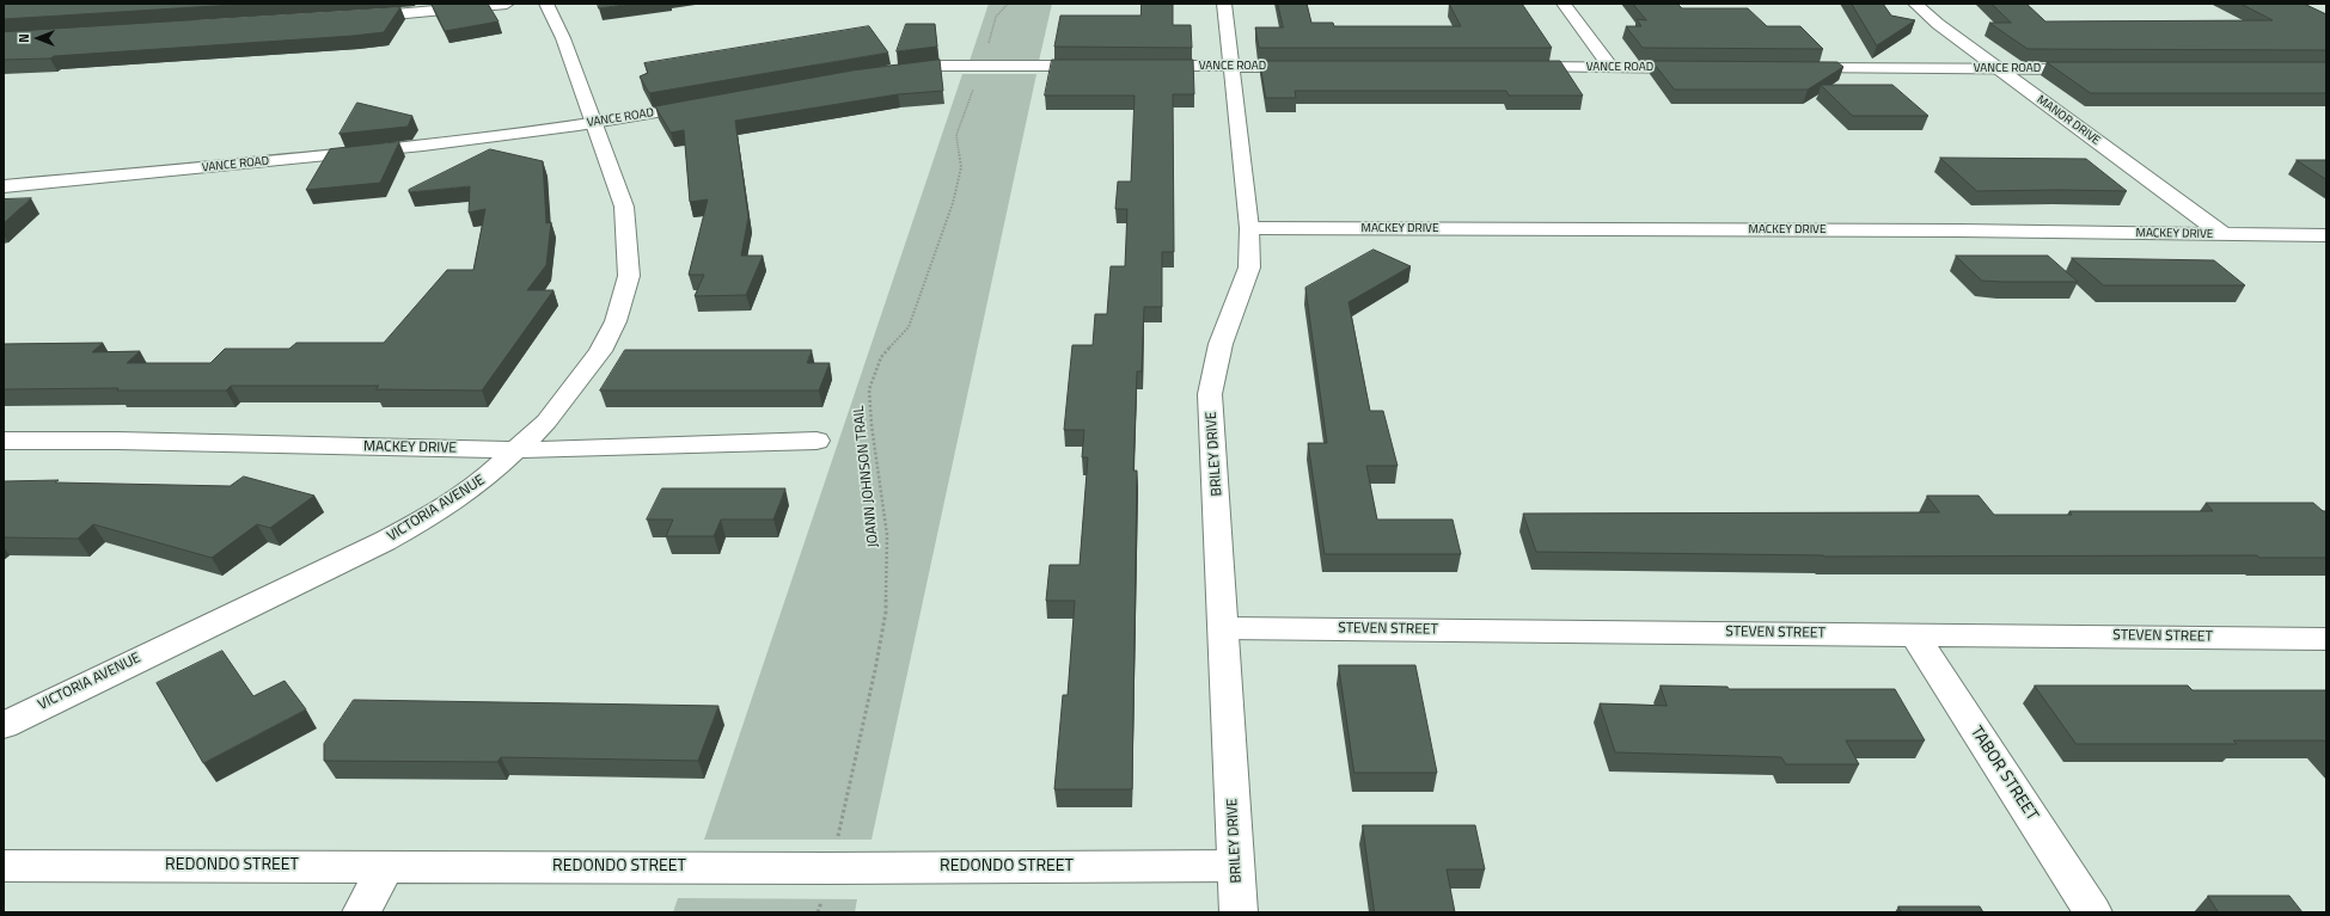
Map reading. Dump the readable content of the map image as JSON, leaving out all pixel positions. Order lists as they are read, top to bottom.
{
  "streets": {
    "street": [
      "VANCE ROAD",
      "MANOR DRIVE",
      "MACKEY DRIVE",
      "BRILEY DRIVE",
      "VICTORIA AVENUE",
      "STEVEN STREET",
      "TABOR STREET",
      "REDONDO STREET"
    ],
    "path": ["JOANN JOHNSON TRAIL"]
  },
  "crossings": [
    ["VANCE ROAD", "MANOR DRIVE"],
    ["VANCE ROAD", "BRILEY DRIVE"],
    ["VANCE ROAD", "VICTORIA AVENUE"],
    ["MANOR DRIVE", "MACKEY DRIVE"],
    ["MACKEY DRIVE", "BRILEY DRIVE"],
    ["MACKEY DRIVE", "VICTORIA AVENUE"],
    ["BRILEY DRIVE", "STEVEN STREET"],
    ["BRILEY DRIVE", "REDONDO STREET"],
    ["STEVEN STREET", "TABOR STREET"]
  ],
  "north": "left"
}
